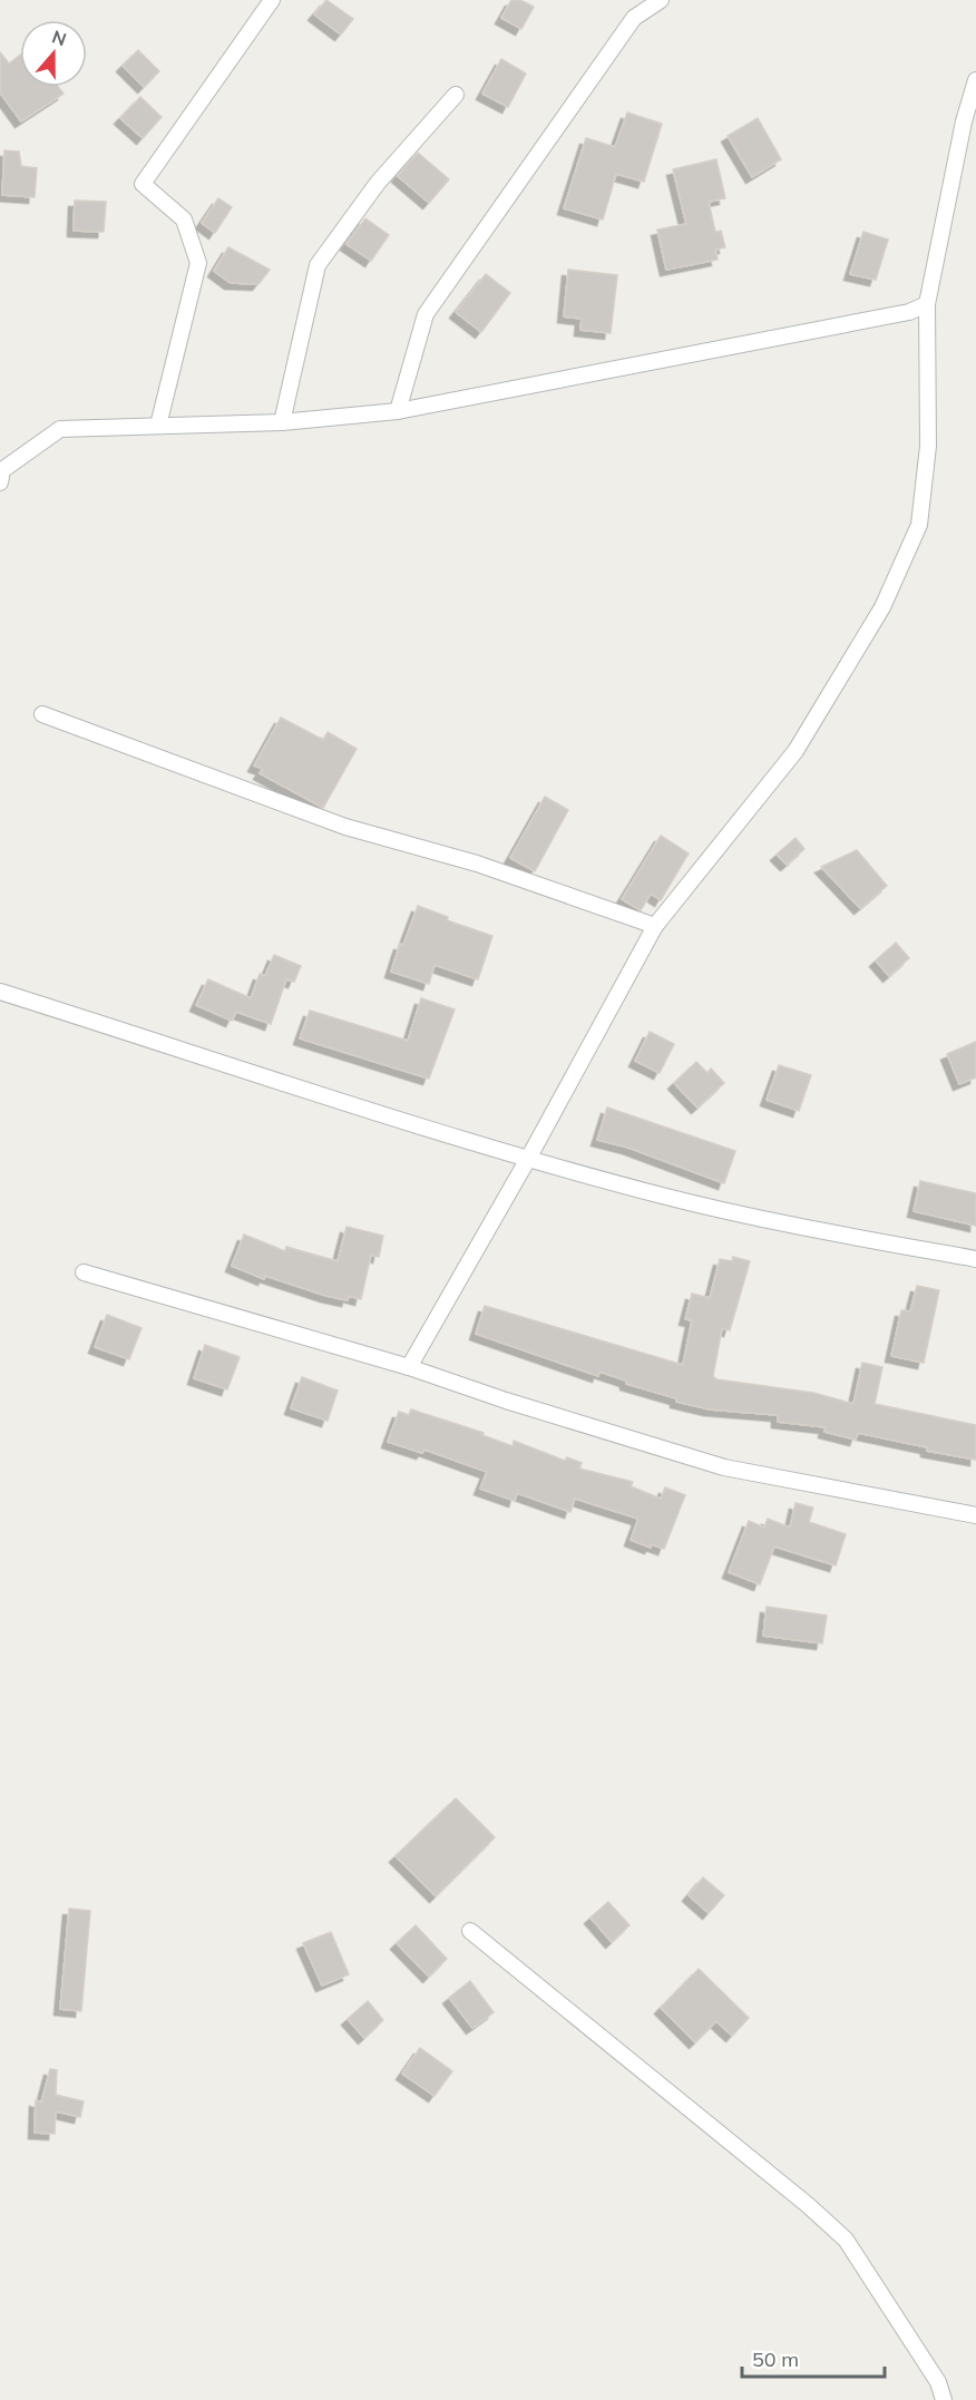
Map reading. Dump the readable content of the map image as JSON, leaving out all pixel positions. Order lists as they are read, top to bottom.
{
  "scale_bar": "50 m",
  "north": "top"
}
